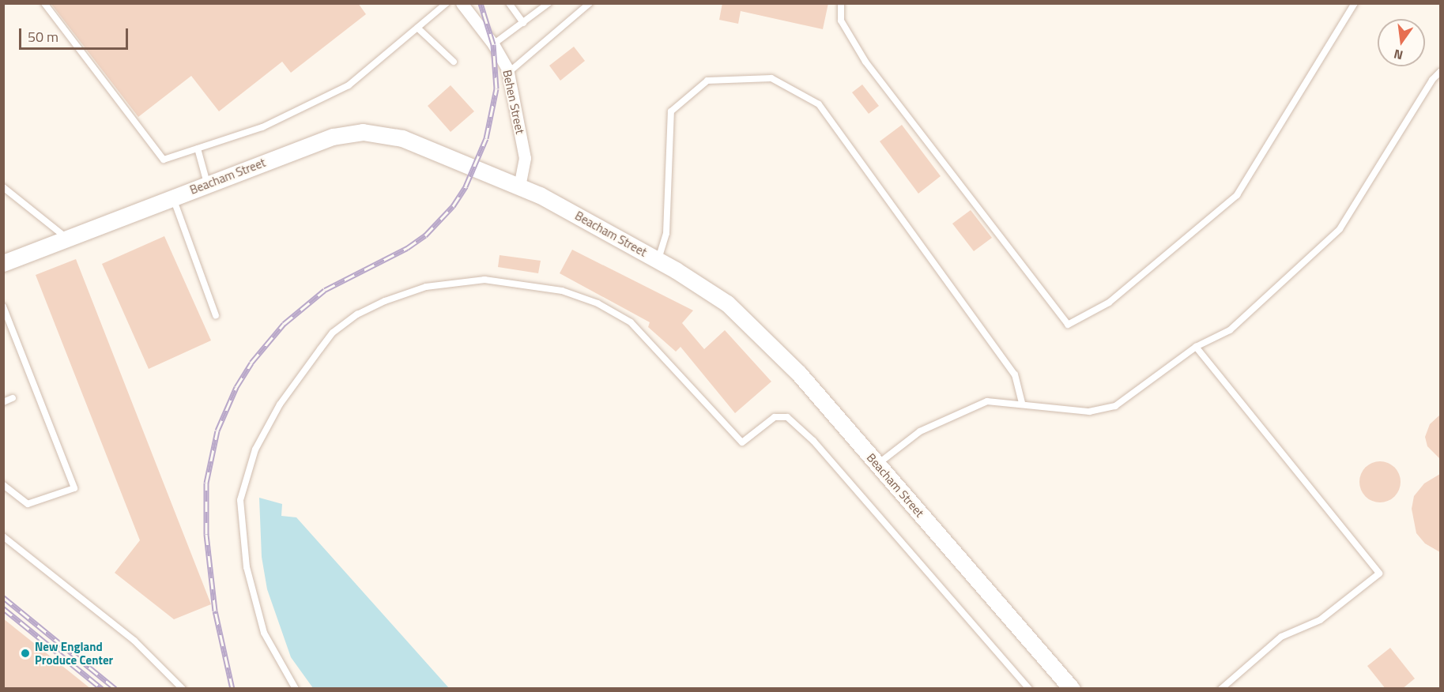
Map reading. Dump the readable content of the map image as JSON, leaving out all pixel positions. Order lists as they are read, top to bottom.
{
  "streets": {
    "main road": ["Beacham Street"],
    "street": ["Behen Street"]
  },
  "crossings": [
    ["Behen Street", "Beacham Street"]
  ],
  "places": ["New England Produce Center"],
  "scale_bar": "50 m",
  "north": "bottom"
}
